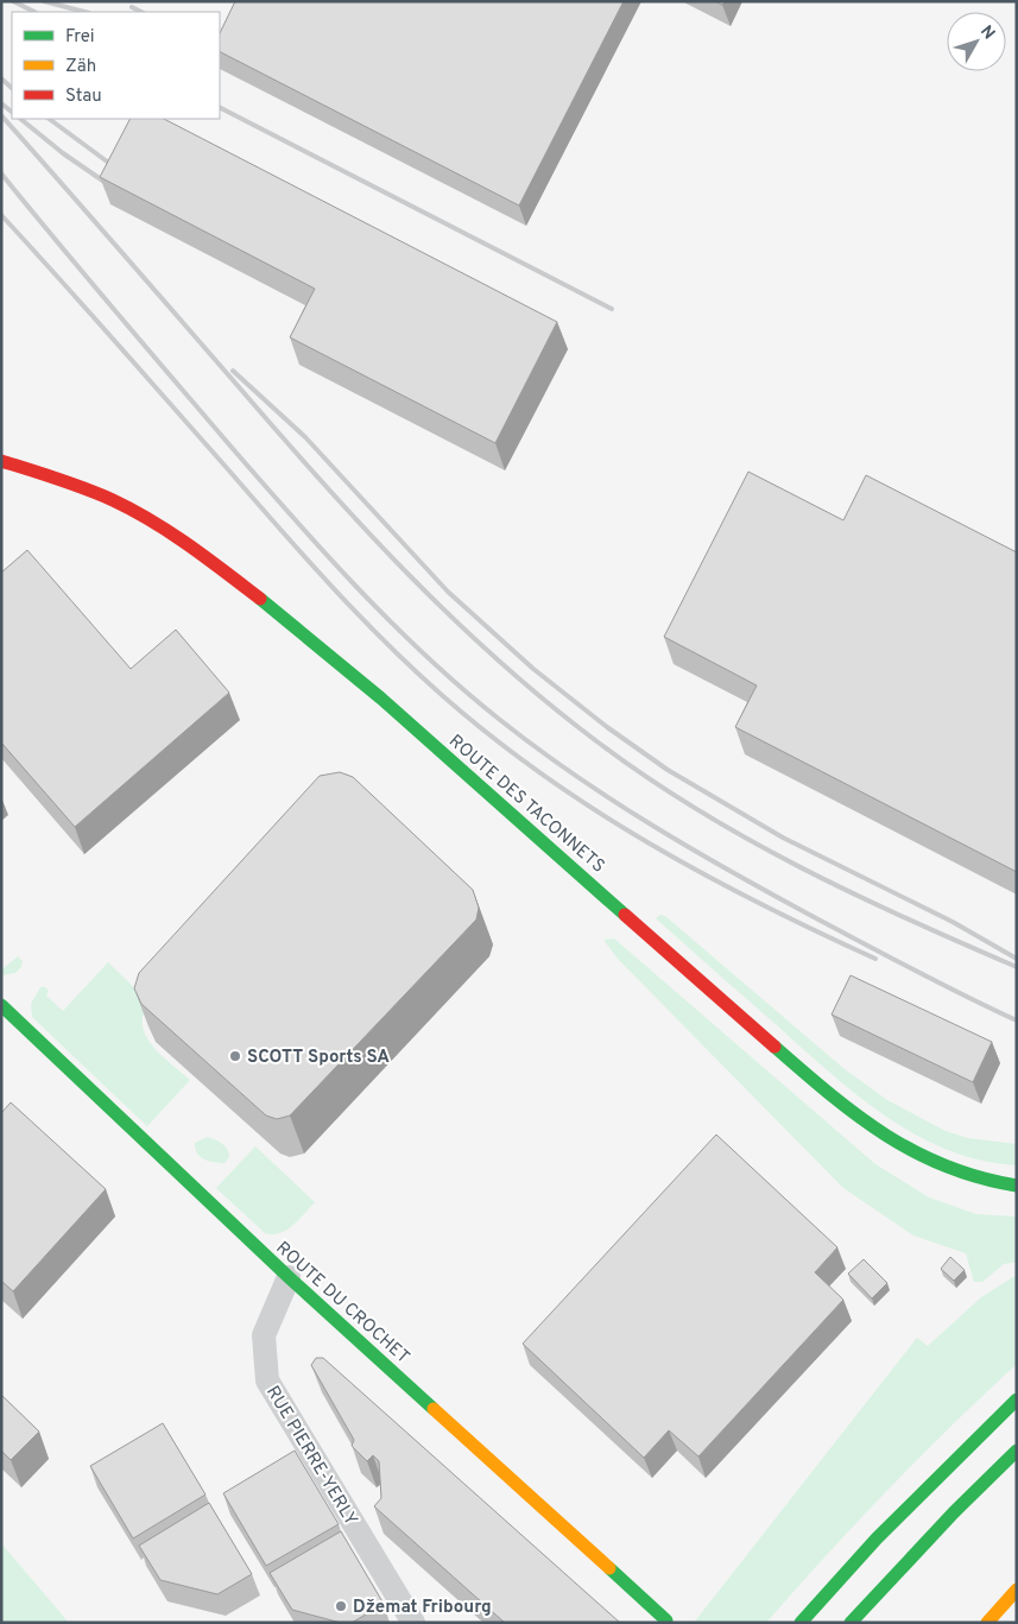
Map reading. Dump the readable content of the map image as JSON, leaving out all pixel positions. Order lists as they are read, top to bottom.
{
  "streets": {
    "main road": ["ROUTE DES TACONNETS", "ROUTE DU CROCHET"],
    "street": ["RUE PIERRE-YERLY"]
  },
  "crossings": [
    ["ROUTE DU CROCHET", "RUE PIERRE-YERLY"]
  ],
  "places": ["SCOTT Sports SA", "Džemat Fribourg"],
  "legend": ["Frei", "Zäh", "Stau"],
  "north": "top right"
}
